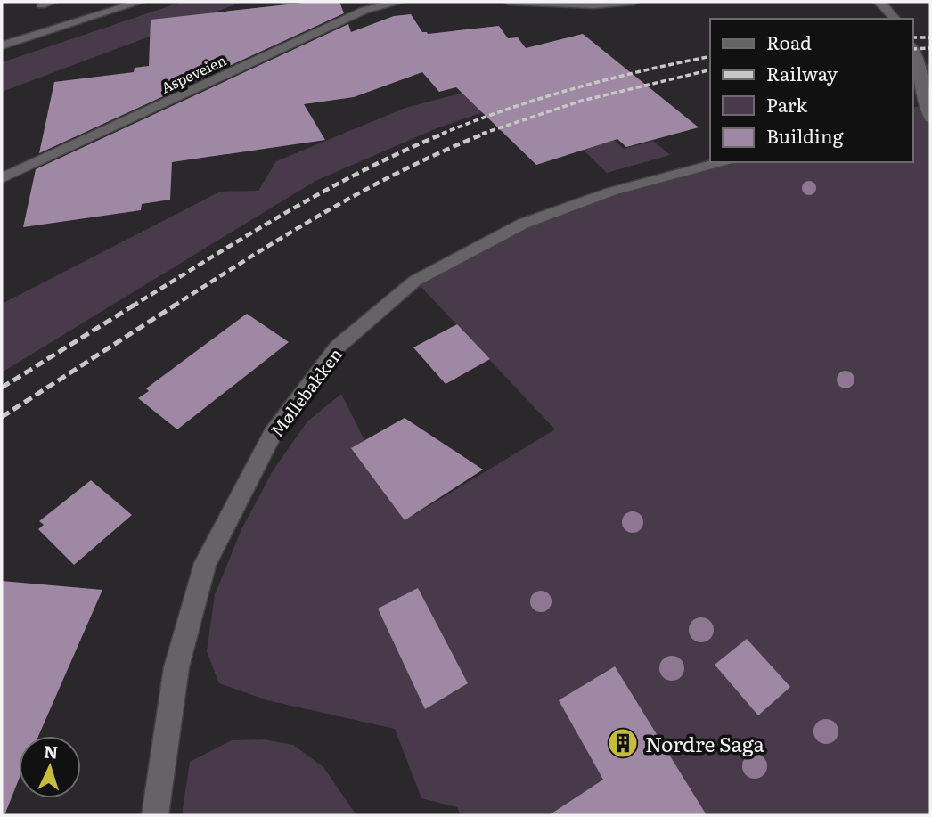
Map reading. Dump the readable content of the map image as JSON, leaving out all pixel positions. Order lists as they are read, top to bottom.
{
  "streets": {
    "street": ["Aspeveien", "Møllebakken"]
  },
  "places": {
    "building": ["Nordre Saga"]
  },
  "legend": [
    "Road",
    "Railway",
    "Park",
    "Building"
  ],
  "north": "top"
}
